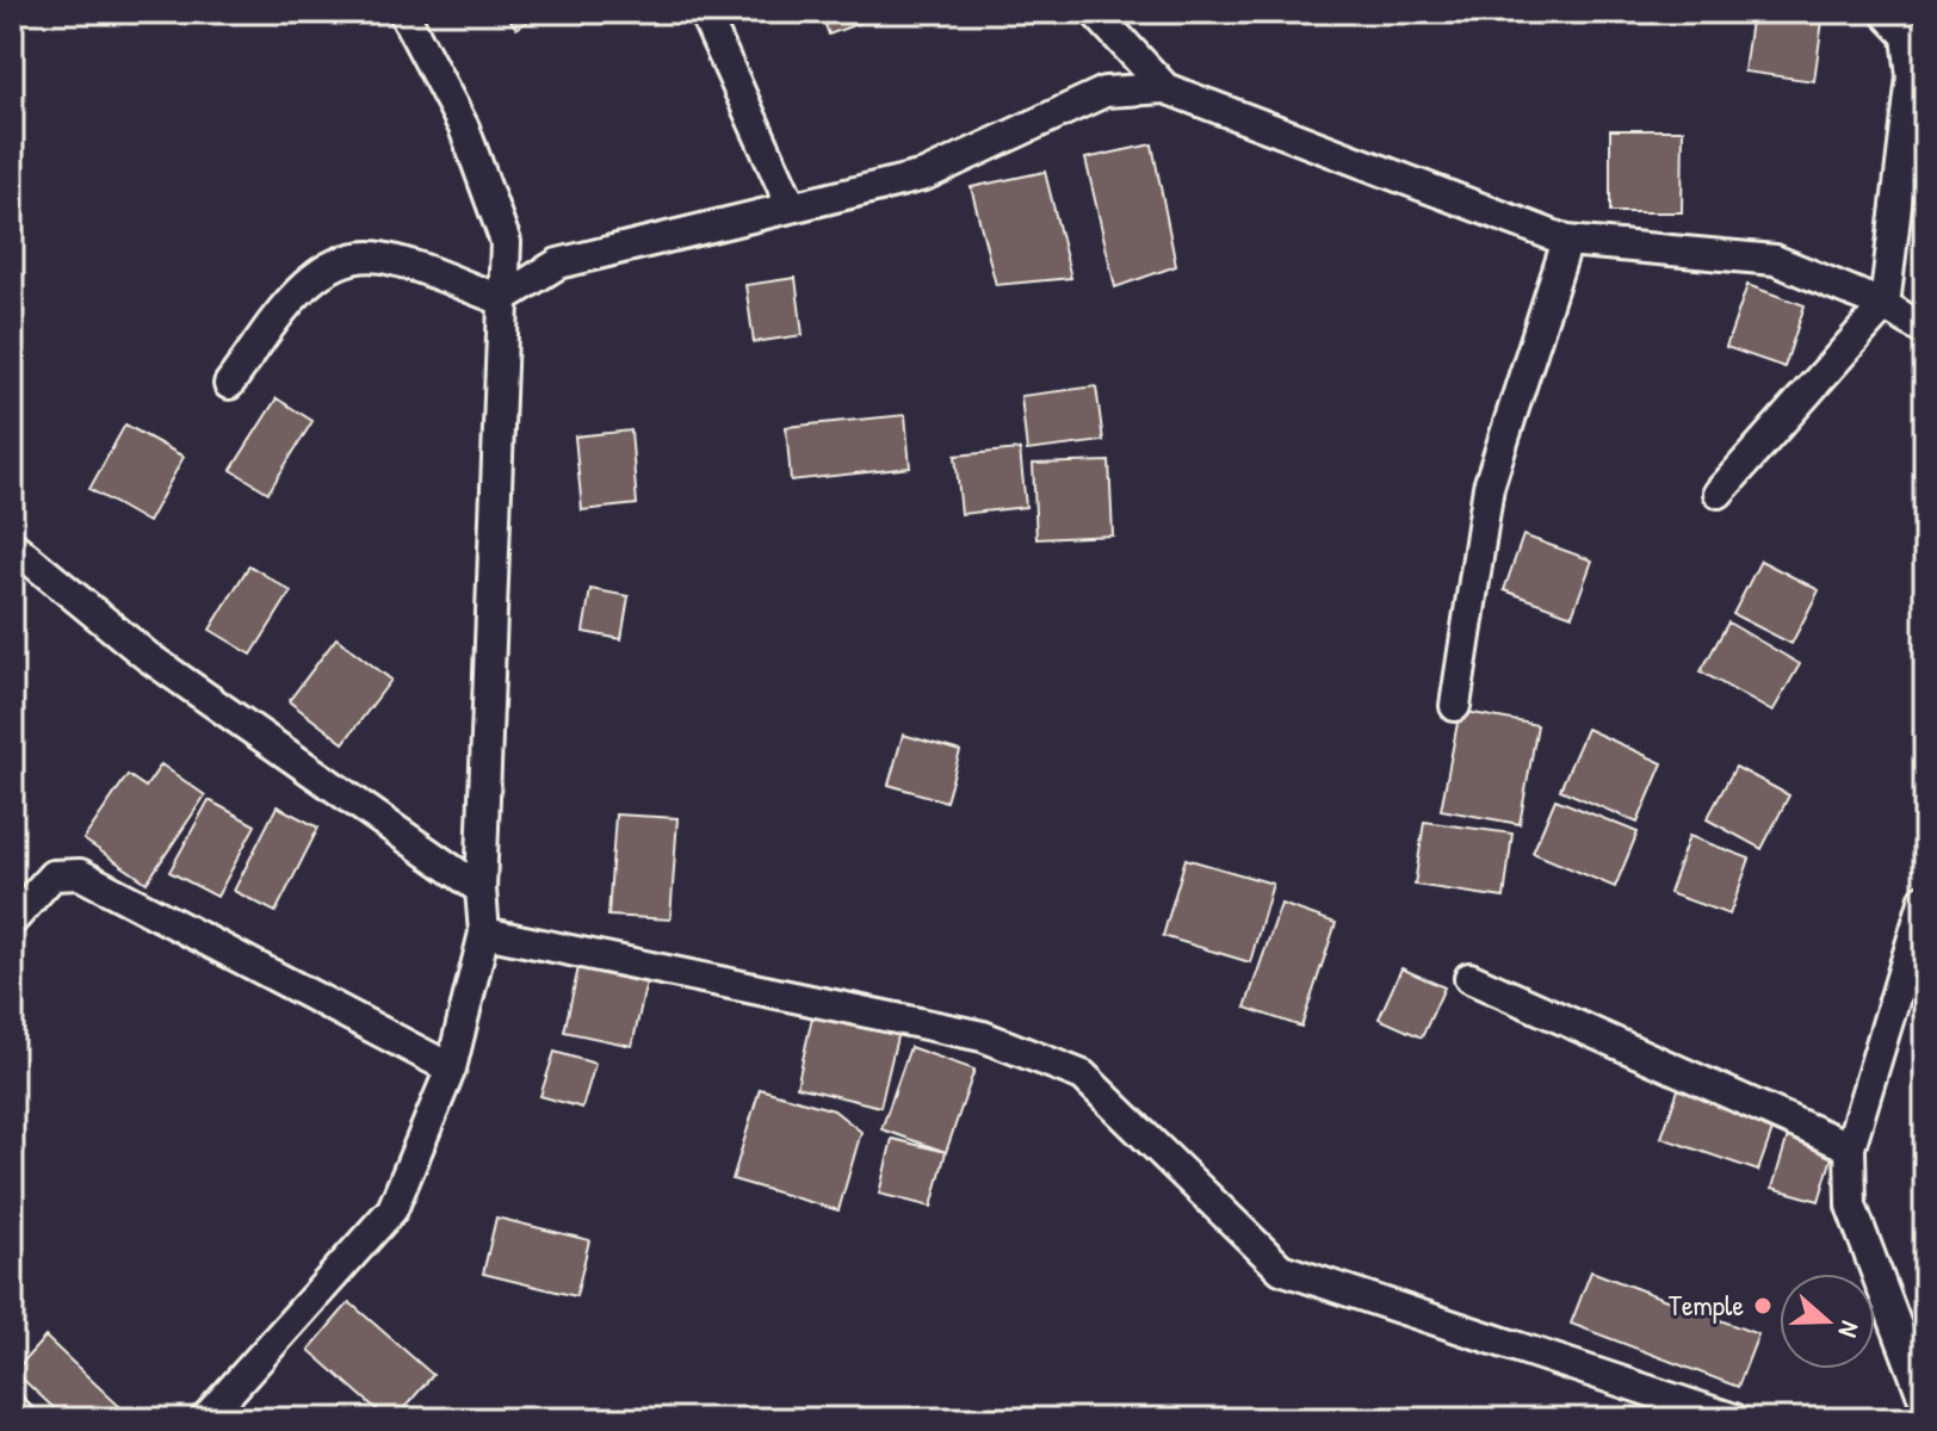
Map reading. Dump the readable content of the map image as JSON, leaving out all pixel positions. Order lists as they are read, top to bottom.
{
  "places": ["Temple"],
  "north": "right"
}
